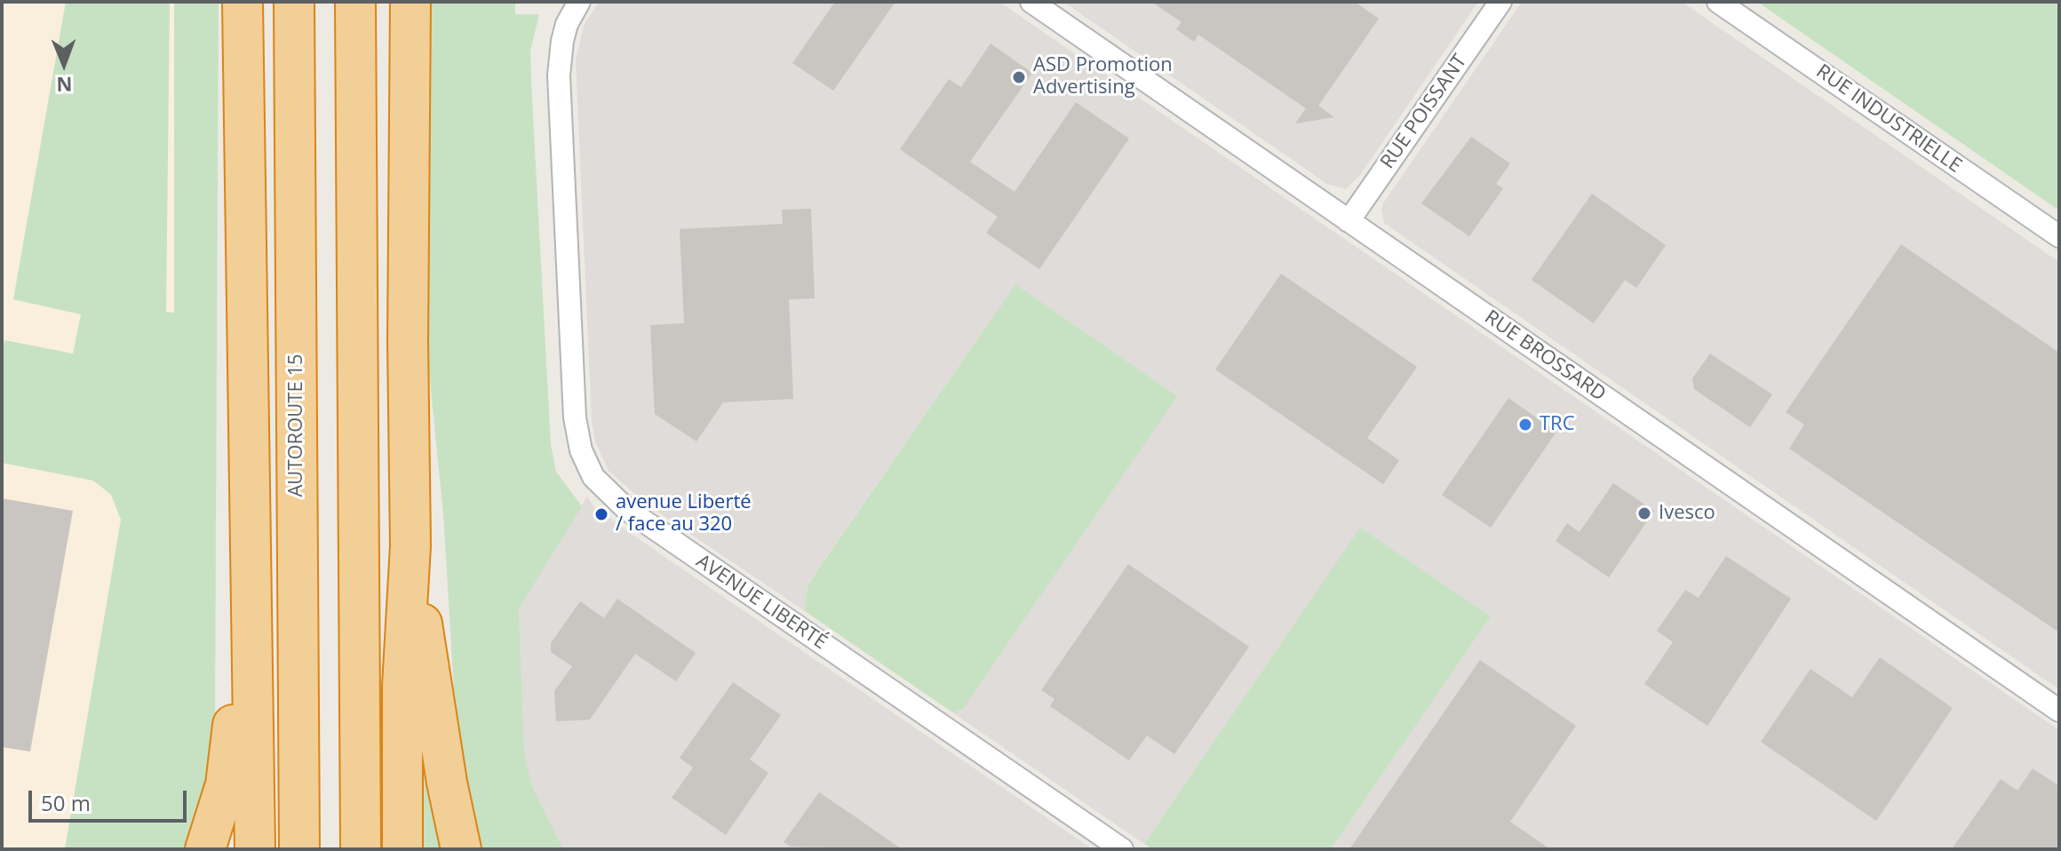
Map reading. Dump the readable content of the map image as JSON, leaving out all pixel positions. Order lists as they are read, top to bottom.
{
  "streets": {
    "highway": ["AUTOROUTE 15"],
    "street": [
      "RUE POISSANT",
      "RUE INDUSTRIELLE",
      "RUE BROSSARD",
      "AVENUE LIBERTÉ"
    ]
  },
  "crossings": [
    ["RUE POISSANT", "RUE BROSSARD"]
  ],
  "places": [
    "ASD Promotion Advertising",
    "TRC",
    "Ivesco",
    "avenue Liberté / face au 320"
  ],
  "scale_bar": "50 m",
  "north": "bottom"
}
